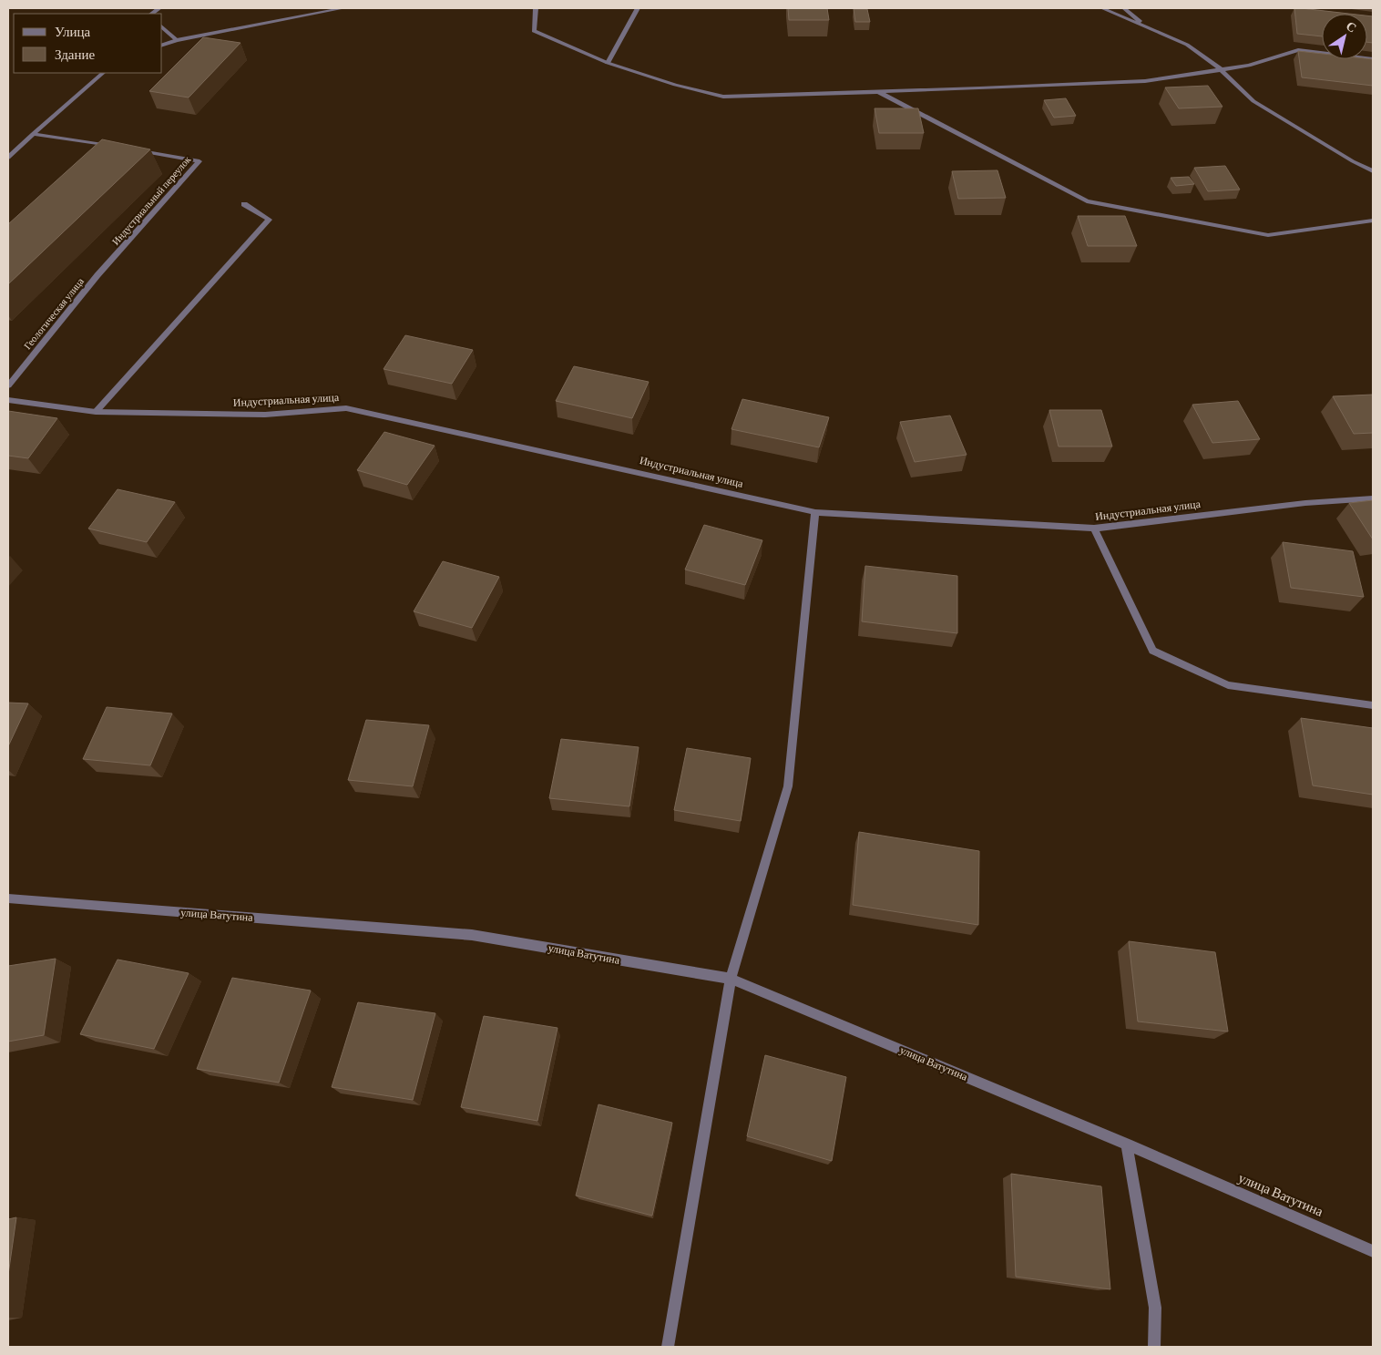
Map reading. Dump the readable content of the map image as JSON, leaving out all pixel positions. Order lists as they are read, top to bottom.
{
  "streets": {
    "street": [
      "Индустриальный переулок",
      "Геологическая улица",
      "Индустриальная улица",
      "улица Ватутина"
    ]
  },
  "crossings": [
    ["Индустриальный переулок", "Геологическая улица"]
  ],
  "legend": ["Улица", "Здание"],
  "north": "top right"
}
